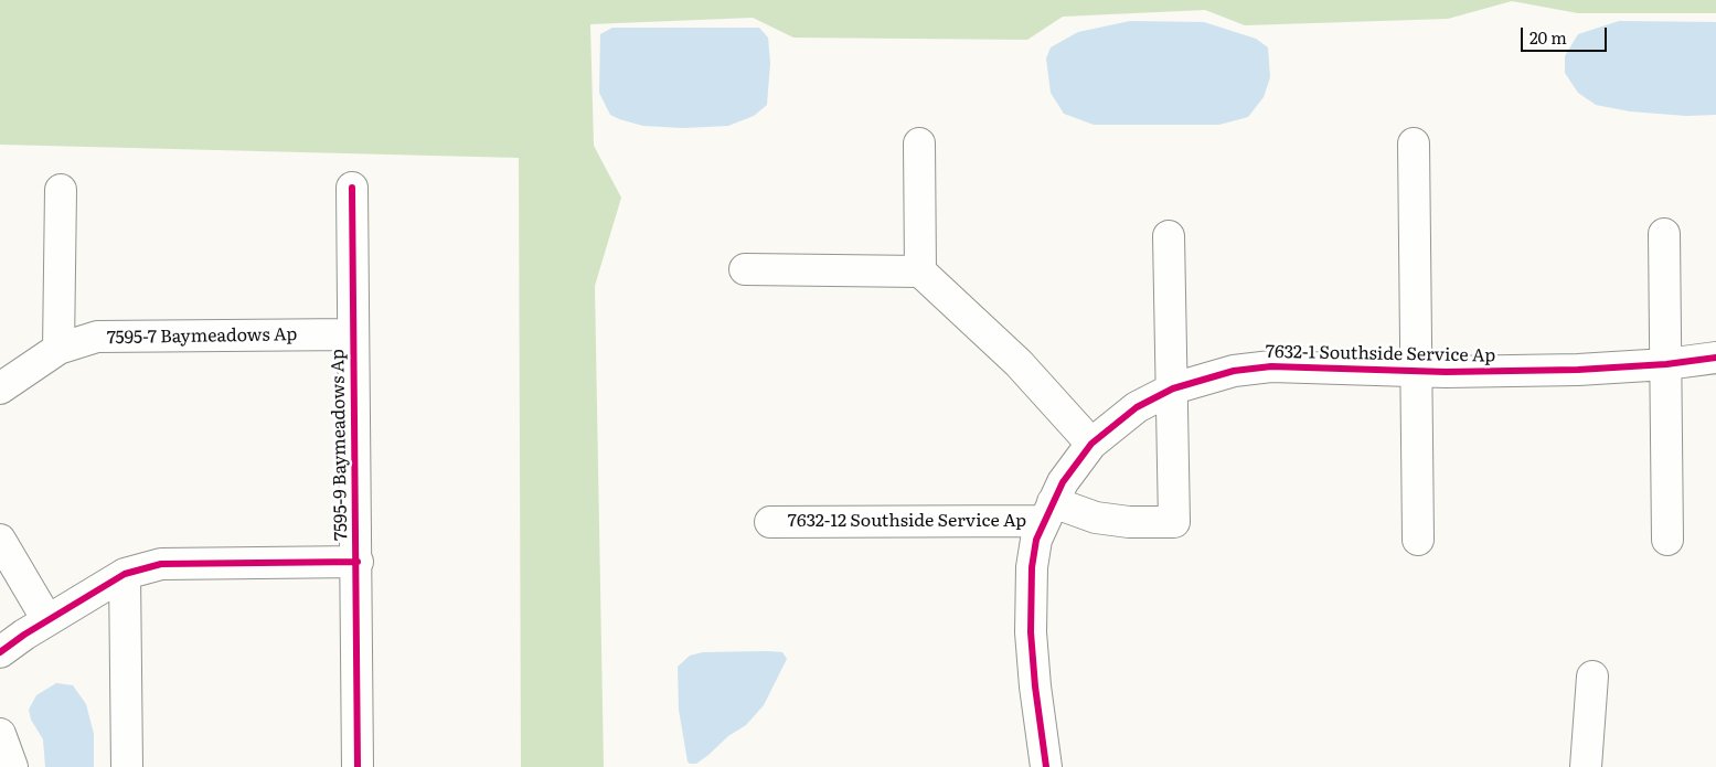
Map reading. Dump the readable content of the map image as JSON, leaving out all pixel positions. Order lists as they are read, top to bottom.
{
  "streets": {
    "street": [
      "7595-7 Baymeadows Ap",
      "7632-1 Southside Service Ap",
      "7595-9 Baymeadows Ap",
      "7632-12 Southside Service Ap"
    ]
  },
  "crossings": [
    ["7595-7 Baymeadows Ap", "7595-9 Baymeadows Ap"],
    ["7632-1 Southside Service Ap", "7632-12 Southside Service Ap"]
  ],
  "scale_bar": "20 m"
}
